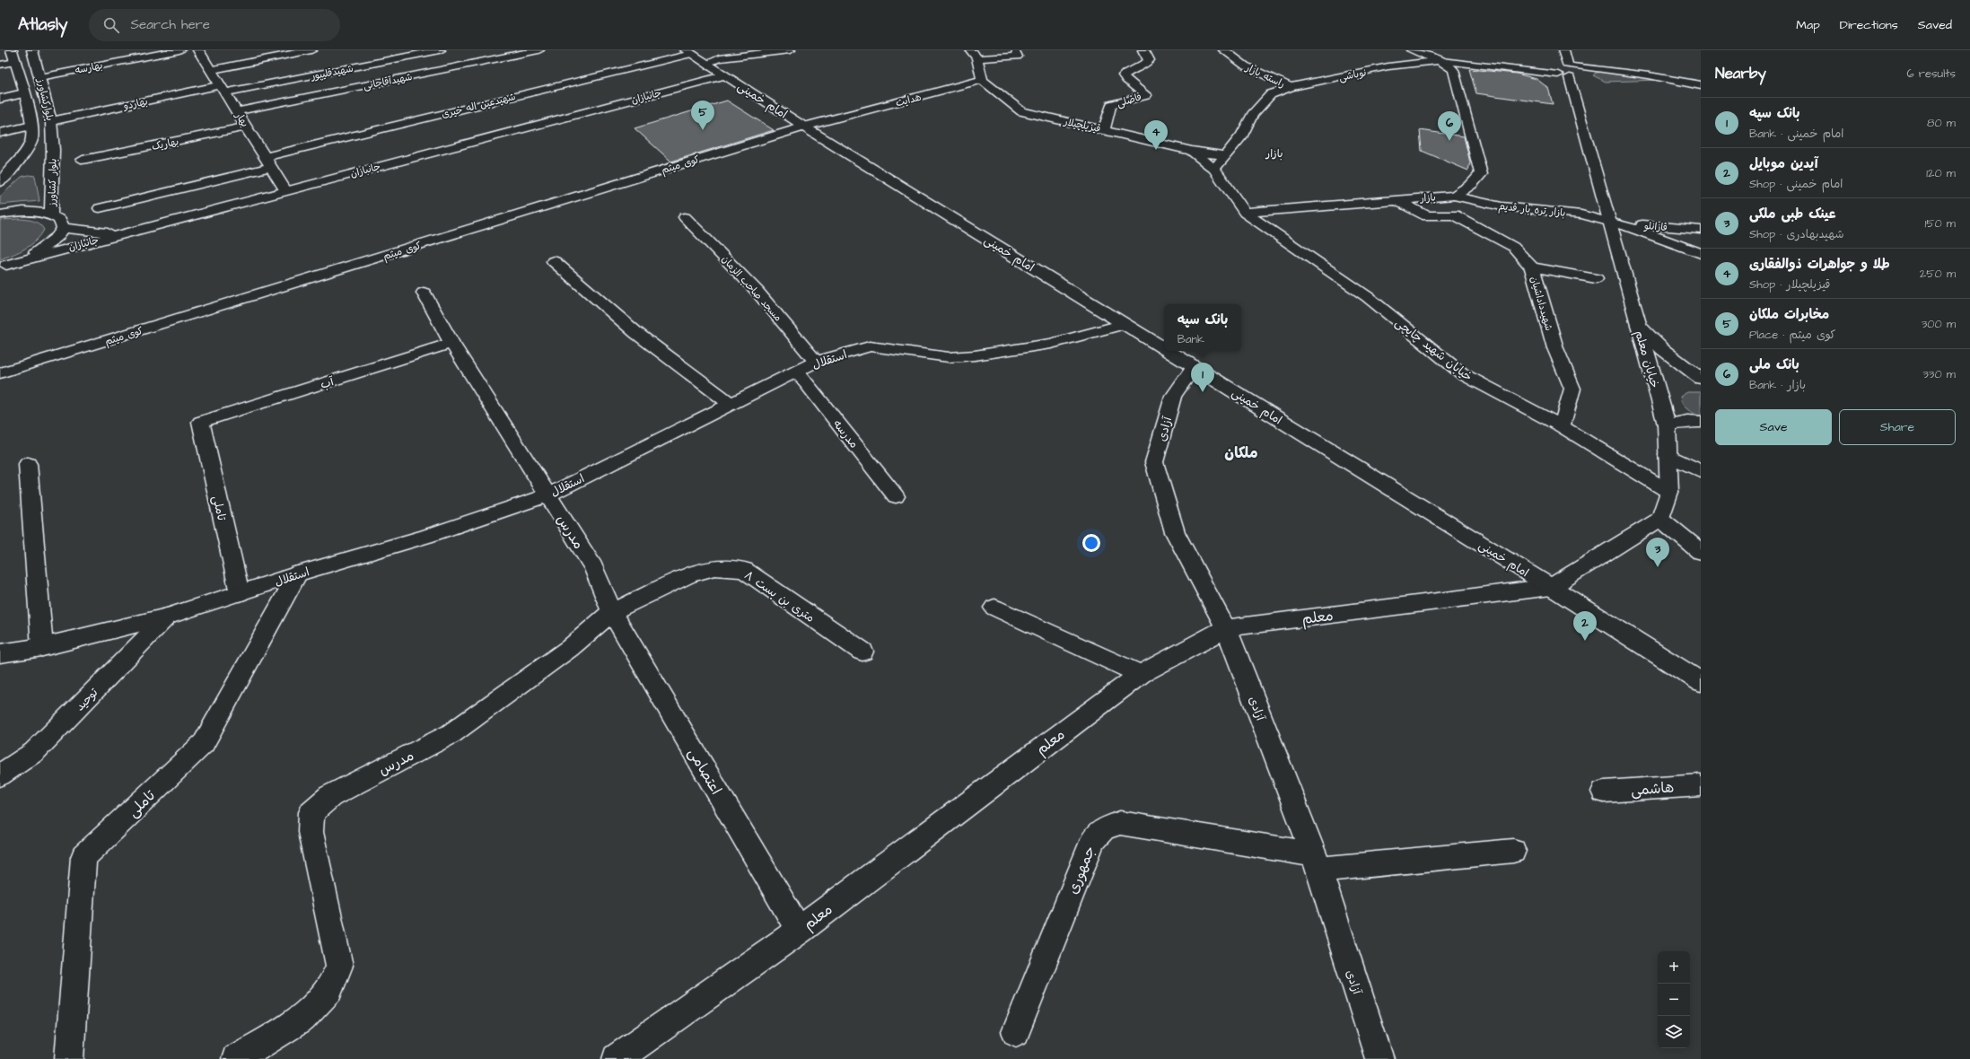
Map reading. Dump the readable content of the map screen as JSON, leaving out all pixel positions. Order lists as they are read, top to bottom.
{
  "streets": {
    "street": [
      "بهارسه",
      "شهیدقلیپور",
      "نوباشی",
      "راسته بازار",
      "شهیدآقاجانی",
      "جانبازان",
      "بلوارکشاورز",
      "امام خمینی",
      "هدایت",
      "فاضلی",
      "بهاردو",
      "شهیدعین اله خیری",
      "بهار",
      "قیزیلچیلار",
      "بهاریک",
      "کوی میثم",
      "بلوار کشاورز",
      "بازار",
      "بازار تره بار قدیم",
      "قازانلو",
      "مسجد صاحب الزمان",
      "شهیدداداشیان",
      "خیابان شهید چایچی",
      "استقلال",
      "خیابان معلم",
      "آب",
      "آزادی",
      "مدرسه",
      "تاملی",
      "مدرس",
      "۸ متری بن بست",
      "معلم",
      "توحید",
      "اعتصامی",
      "هاشمی",
      "جمهوری"
    ]
  },
  "crossings": [
    ["بهارسه", "بلوارکشاورز"],
    ["شهیدقلیپور", "بهاردو"],
    ["شهیدقلیپور", "بهار"],
    ["نوباشی", "راسته بازار"],
    ["نوباشی", "قیزیلچیلار"],
    ["نوباشی", "بازار"],
    ["شهیدآقاجانی", "بهار"],
    ["جانبازان", "امام خمینی"],
    ["جانبازان", "بهار"],
    ["بلوارکشاورز", "بهاردو"],
    ["بلوارکشاورز", "بلوار کشاورز"],
    ["امام خمینی", "هدایت"],
    ["امام خمینی", "شهیدعین اله خیری"],
    ["امام خمینی", "کوی میثم"],
    ["امام خمینی", "استقلال"],
    ["امام خمینی", "آزادی"],
    ["امام خمینی", "معلم"],
    ["هدایت", "قیزیلچیلار"],
    ["هدایت", "کوی میثم"],
    ["فاضلی", "قیزیلچیلار"],
    ["بهاردو", "بهار"],
    ["شهیدعین اله خیری", "بهار"],
    ["بهار", "بهاریک"],
    ["بازار", "بازار تره بار قدیم"],
    ["بازار", "شهیدداداشیان"],
    ["بازار", "خیابان شهید چایچی"],
    ["بازار تره بار قدیم", "قازانلو"],
    ["بازار تره بار قدیم", "خیابان معلم"],
    ["قازانلو", "خیابان معلم"],
    ["مسجد صاحب الزمان", "استقلال"],
    ["شهیدداداشیان", "خیابان شهید چایچی"],
    ["خیابان شهید چایچی", "خیابان معلم"],
    ["استقلال", "مدرسه"],
    ["استقلال", "تاملی"],
    ["استقلال", "مدرس"],
    ["استقلال", "توحید"],
    ["آب", "تاملی"],
    ["آزادی", "معلم"],
    ["آزادی", "جمهوری"],
    ["مدرس", "۸ متری بن بست"],
    ["مدرس", "اعتصامی"],
    ["۸ متری بن بست", "اعتصامی"],
    ["معلم", "اعتصامی"]
  ],
  "districts": ["بازار", "ملکان"],
  "page": {
    "header": "Atlasly",
    "search": "Search here",
    "nav": ["Map", "Directions", "Saved"],
    "heading": ["Nearby", "6 results"],
    "list": [
      {
        "mark": "1",
        "name": "بانک سپه",
        "note": "Bank · امام خمینی",
        "value": "80 m"
      },
      {
        "mark": "2",
        "name": "آیدین موبایل",
        "note": "Shop · امام خمینی",
        "value": "120 m"
      },
      {
        "mark": "3",
        "name": "عینک طبی ملکی",
        "note": "Shop · شهیدبهادری",
        "value": "150 m"
      },
      {
        "mark": "4",
        "name": "طلا و جواهرات ذوالفقاری",
        "note": "Shop · قیزیلچیلار",
        "value": "250 m"
      },
      {
        "mark": "5",
        "name": "مخابرات ملکان",
        "note": "Place · کوی میثم",
        "value": "300 m"
      },
      {
        "mark": "6",
        "name": "بانک ملی",
        "note": "Bank · بازار",
        "value": "330 m"
      }
    ],
    "pins": [
      "5",
      "6",
      "4",
      "1",
      "3",
      "2"
    ],
    "popup": ["بانک سپه", "Bank"],
    "buttons": ["Save", "Share"],
    "map_buttons": ["+", "−"]
  }
}
